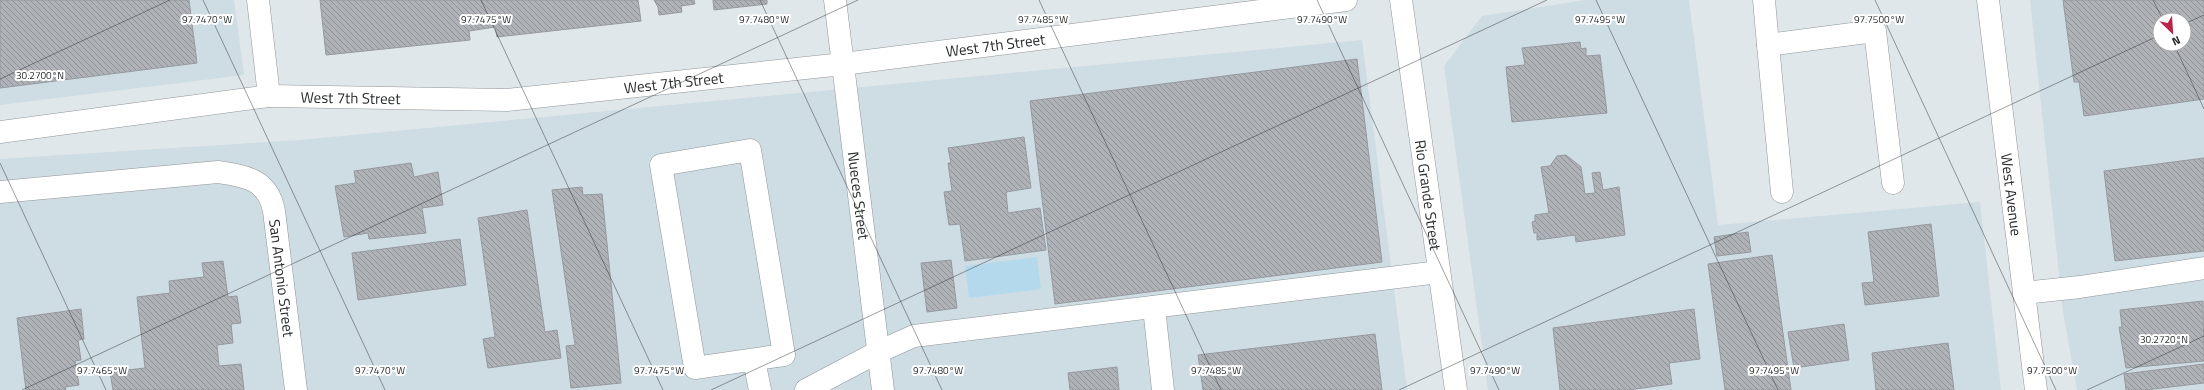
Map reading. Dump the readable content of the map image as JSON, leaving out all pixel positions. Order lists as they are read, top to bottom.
{
  "streets": {
    "street": [
      "West 7th Street",
      "Nueces Street",
      "Rio Grande Street",
      "West Avenue",
      "San Antonio Street"
    ]
  },
  "crossings": [
    ["West 7th Street", "Nueces Street"]
  ],
  "north": "bottom right",
  "coordinates": [
    "97.7470°W",
    "97.7475°W",
    "97.7480°W",
    "97.7485°W",
    "97.7490°W",
    "97.7495°W",
    "97.7500°W",
    "30.2700°N",
    "30.2720°N",
    "97.7465°W"
  ]
}
